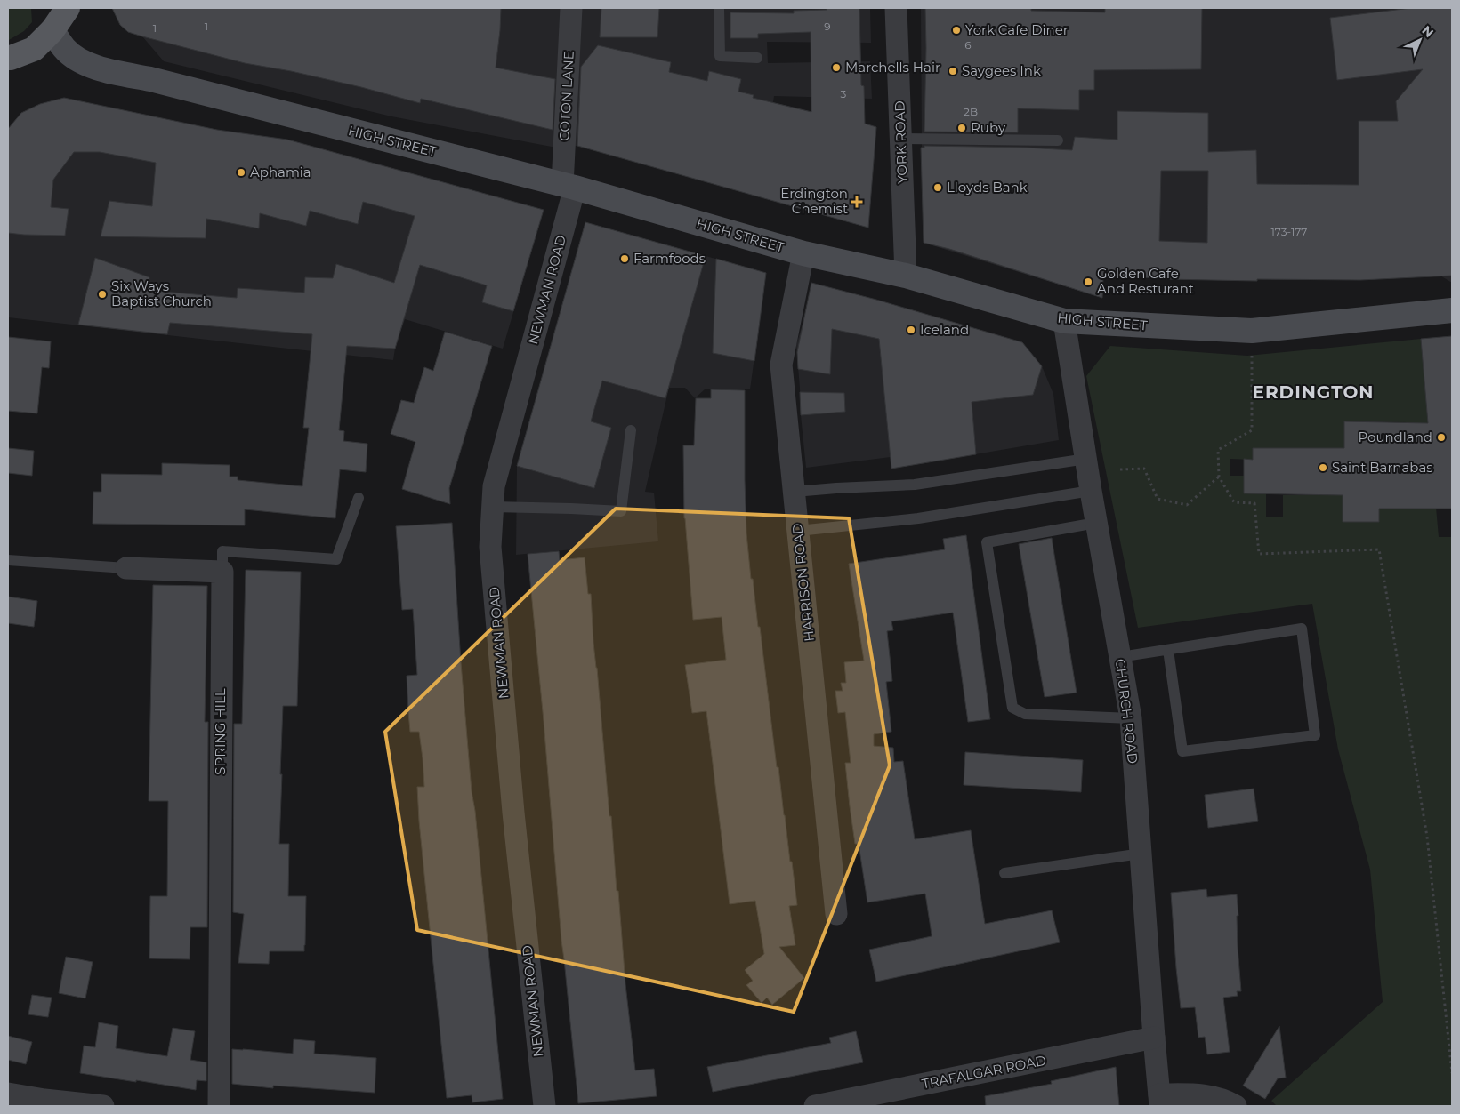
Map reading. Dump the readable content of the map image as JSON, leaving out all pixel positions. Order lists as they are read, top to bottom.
{
  "streets": {
    "main road": ["HIGH STREET"],
    "street": [
      "COTON LANE",
      "YORK ROAD",
      "NEWMAN ROAD",
      "HARRISON ROAD",
      "CHURCH ROAD",
      "SPRING HILL",
      "TRAFALGAR ROAD"
    ]
  },
  "crossings": [
    ["COTON LANE", "HIGH STREET"],
    ["COTON LANE", "NEWMAN ROAD"],
    ["HIGH STREET", "YORK ROAD"],
    ["HIGH STREET", "NEWMAN ROAD"],
    ["HIGH STREET", "HARRISON ROAD"],
    ["HIGH STREET", "CHURCH ROAD"],
    ["CHURCH ROAD", "TRAFALGAR ROAD"]
  ],
  "districts": ["ERDINGTON"],
  "places": {
    "other": [
      "York Cafe Diner",
      "Marchells Hair",
      "Saygees Ink",
      "Ruby",
      "Aphamia",
      "Lloyds Bank",
      "Farmfoods",
      "Golden Cafe And Resturant",
      "Six Ways Baptist Church",
      "Iceland",
      "Poundland",
      "Saint Barnabas"
    ],
    "health": ["Erdington Chemist"]
  },
  "house_numbers": [
    "1",
    "9",
    "1",
    "6",
    "3",
    "2B",
    "173-177"
  ],
  "north": "top right"
}
